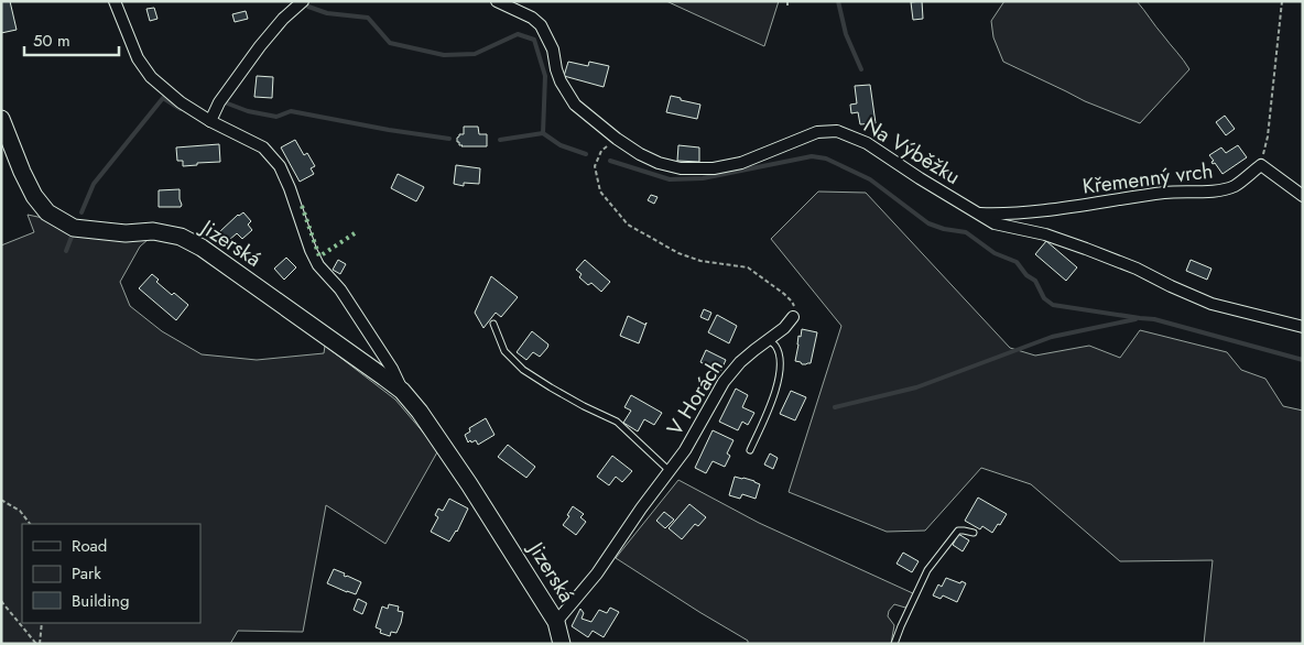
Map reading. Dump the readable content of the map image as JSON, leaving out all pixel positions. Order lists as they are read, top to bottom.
{
  "streets": {
    "street": [
      "Na Výběžku",
      "Křemenný vrch",
      "Jizerská",
      "V Horách"
    ]
  },
  "crossings": [
    ["Na Výběžku", "Křemenný vrch"],
    ["Jizerská", "V Horách"]
  ],
  "legend": ["Road", "Park", "Building"],
  "scale_bar": "50 m"
}
